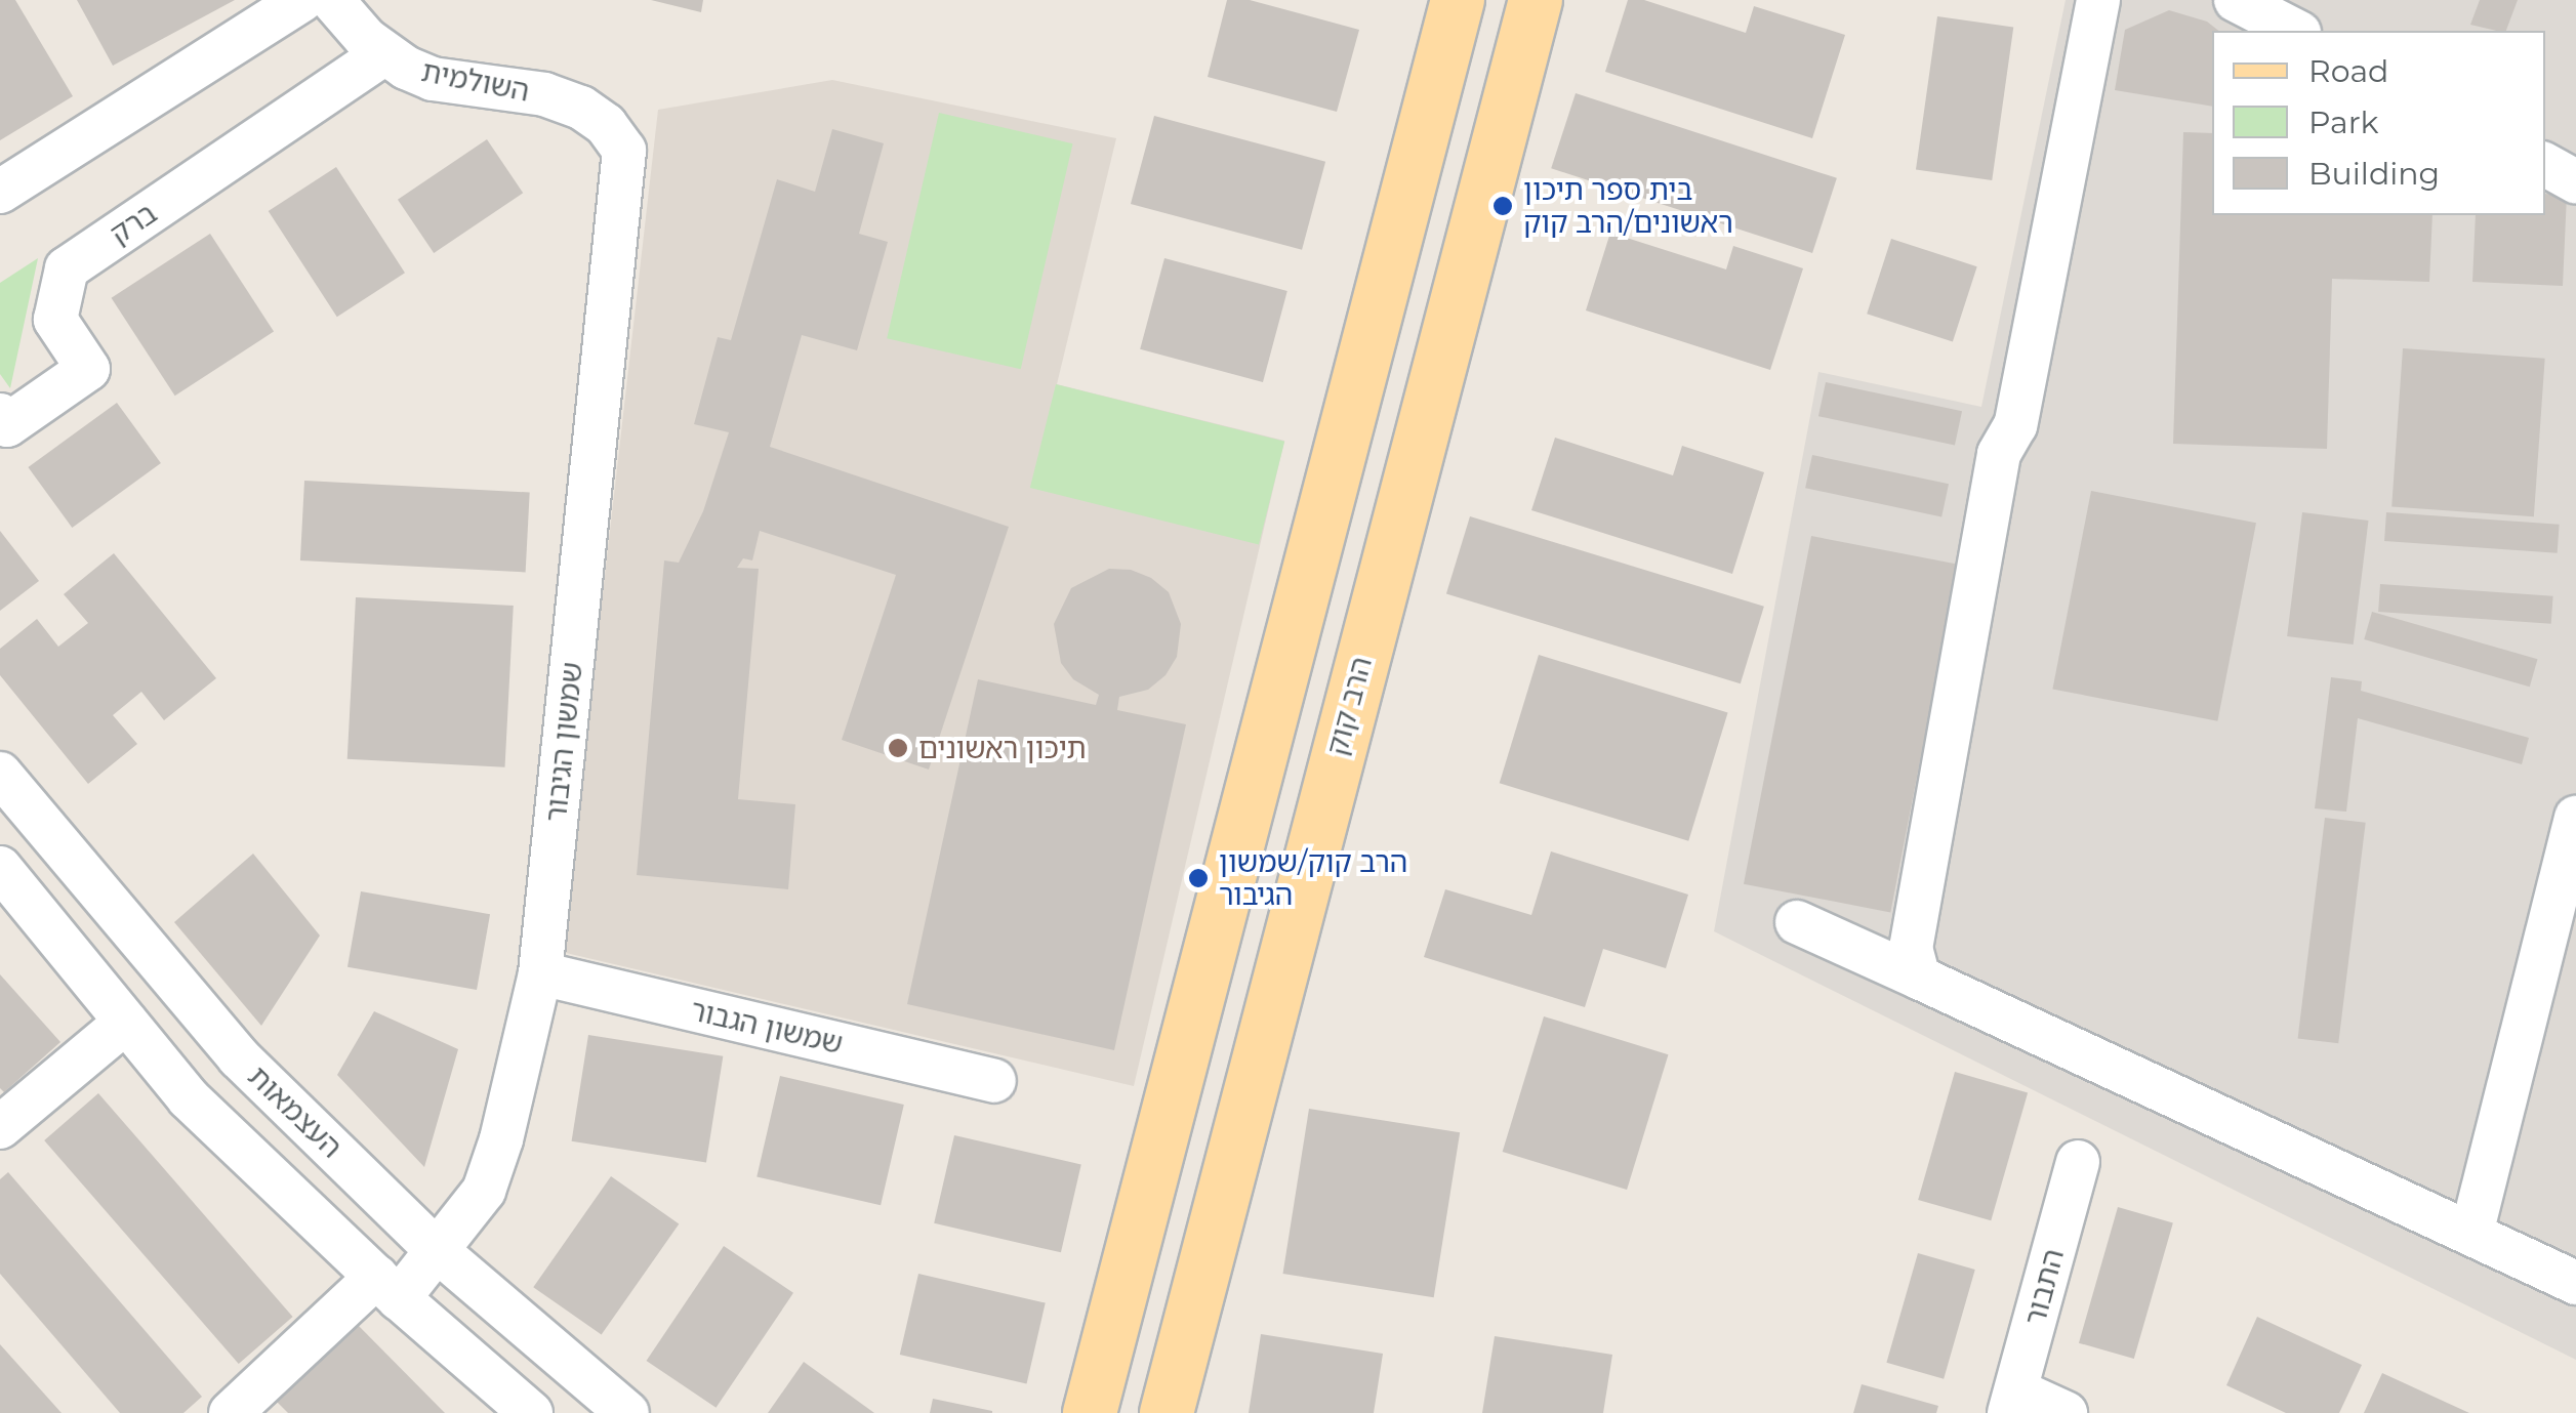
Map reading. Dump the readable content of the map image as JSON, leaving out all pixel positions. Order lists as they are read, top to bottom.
{
  "streets": {
    "main road": ["הרב קוק"],
    "street": [
      "השולמית",
      "ברק",
      "שמשון הגיבור",
      "שמשון הגבור",
      "העצמאות",
      "התבור"
    ]
  },
  "crossings": [
    ["השולמית", "ברק"],
    ["השולמית", "שמשון הגיבור"],
    ["שמשון הגיבור", "שמשון הגבור"],
    ["שמשון הגיבור", "העצמאות"]
  ],
  "places": ["בית ספר תיכון ראשונים/הרב קוק", "תיכון ראשונים", "הרב קוק/שמשון הגיבור"],
  "legend": ["Road", "Park", "Building"]
}
